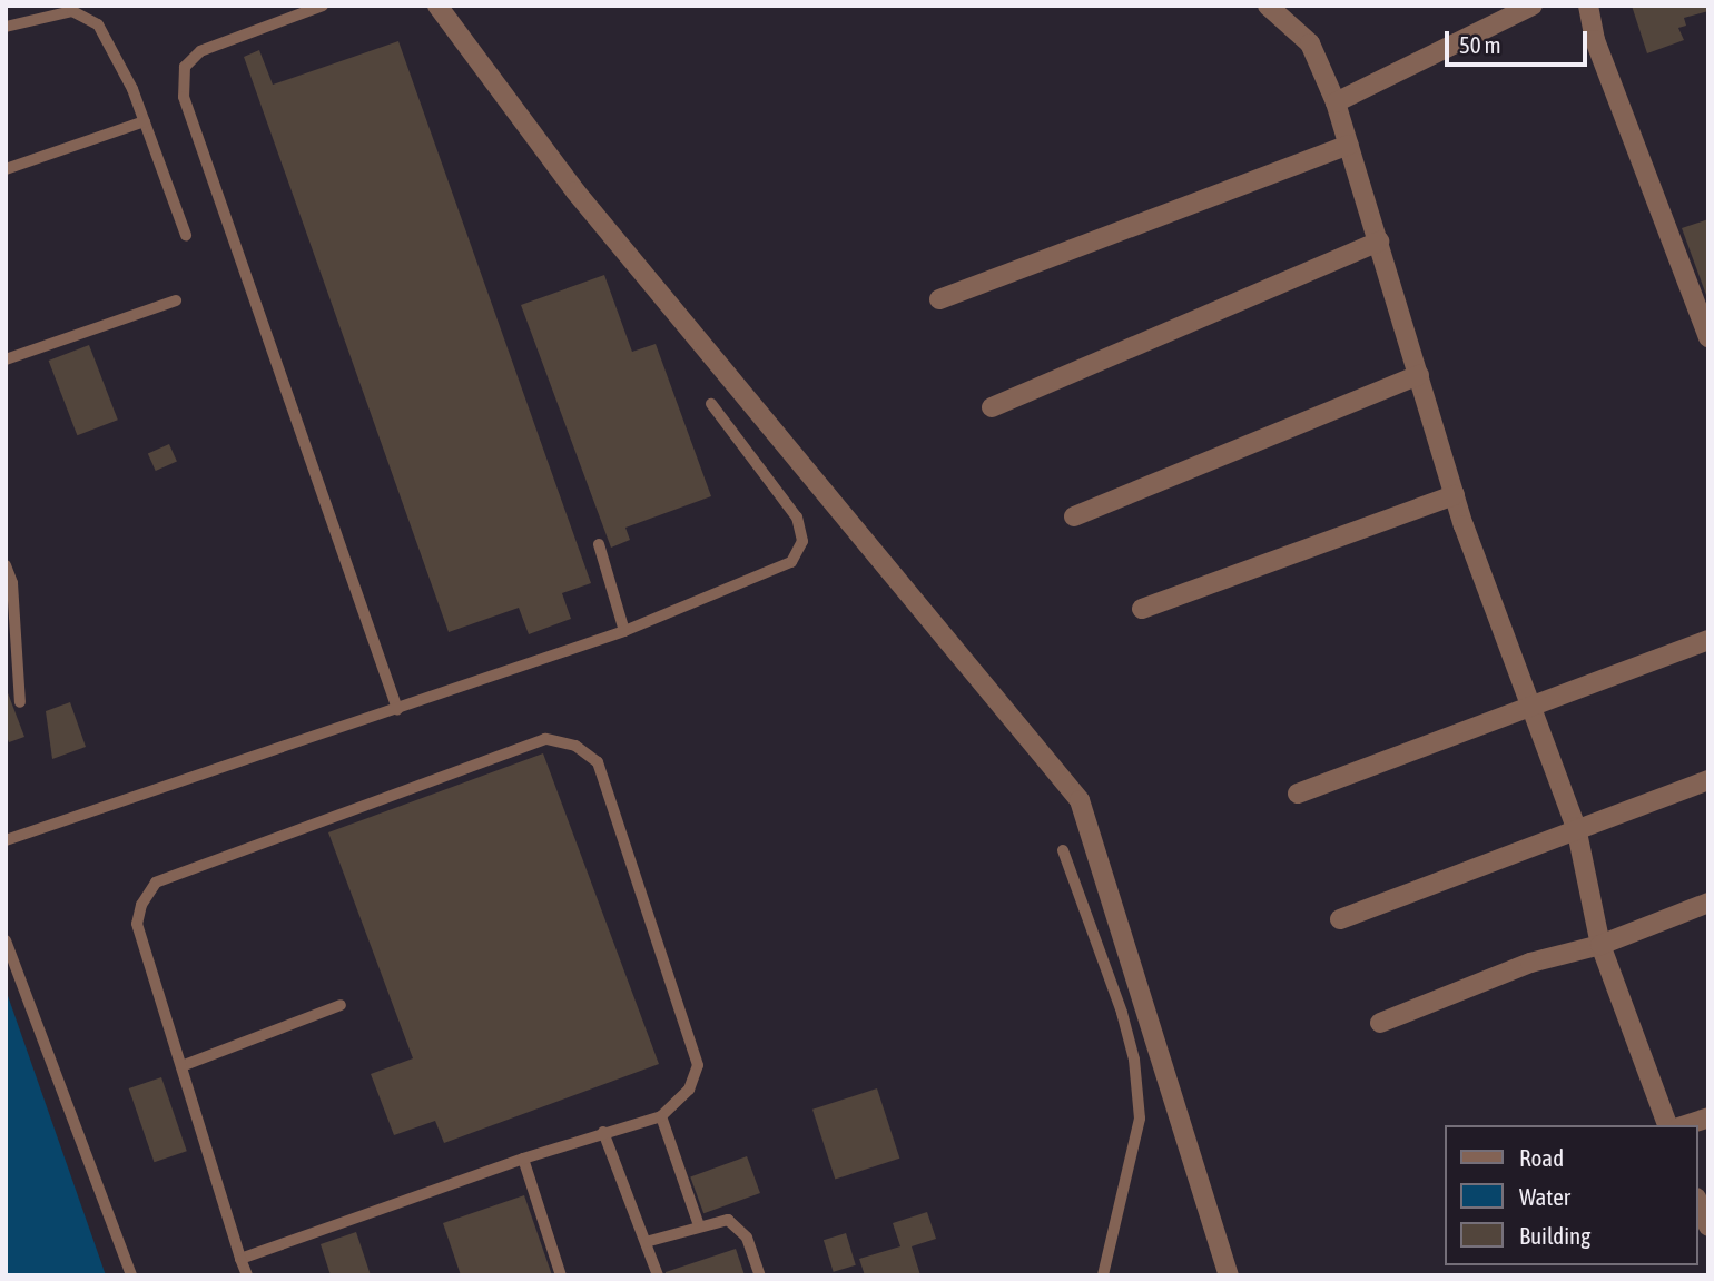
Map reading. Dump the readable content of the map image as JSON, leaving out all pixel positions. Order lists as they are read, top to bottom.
{
  "legend": ["Road", "Water", "Building"],
  "scale_bar": "50 m"
}
